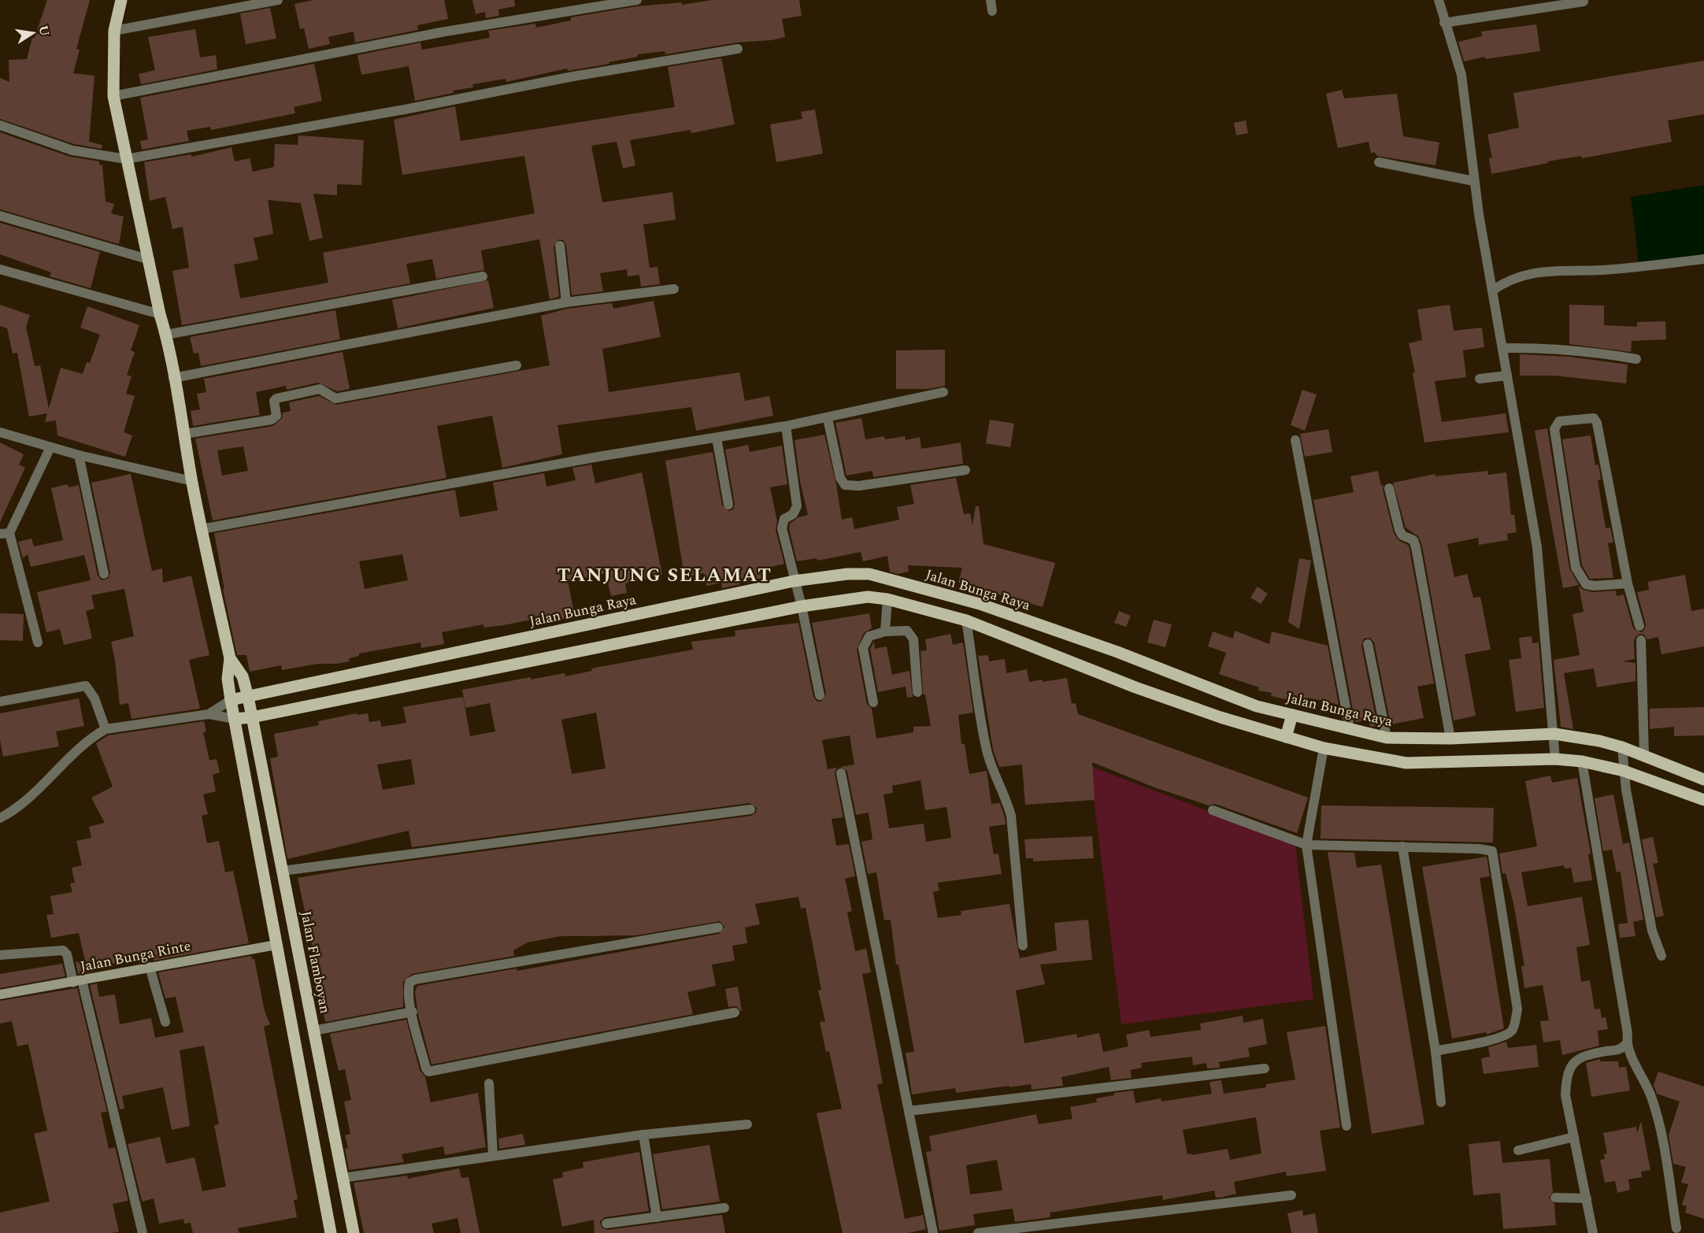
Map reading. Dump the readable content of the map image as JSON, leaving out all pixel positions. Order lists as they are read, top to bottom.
{
  "streets": {
    "main road": ["Jalan Bunga Raya", "Jalan Flamboyan"],
    "street": ["Jalan Bunga Rinte"]
  },
  "crossings": [
    ["Jalan Bunga Raya", "Jalan Flamboyan"]
  ],
  "districts": ["TANJUNG SELAMAT"],
  "north": "right"
}
